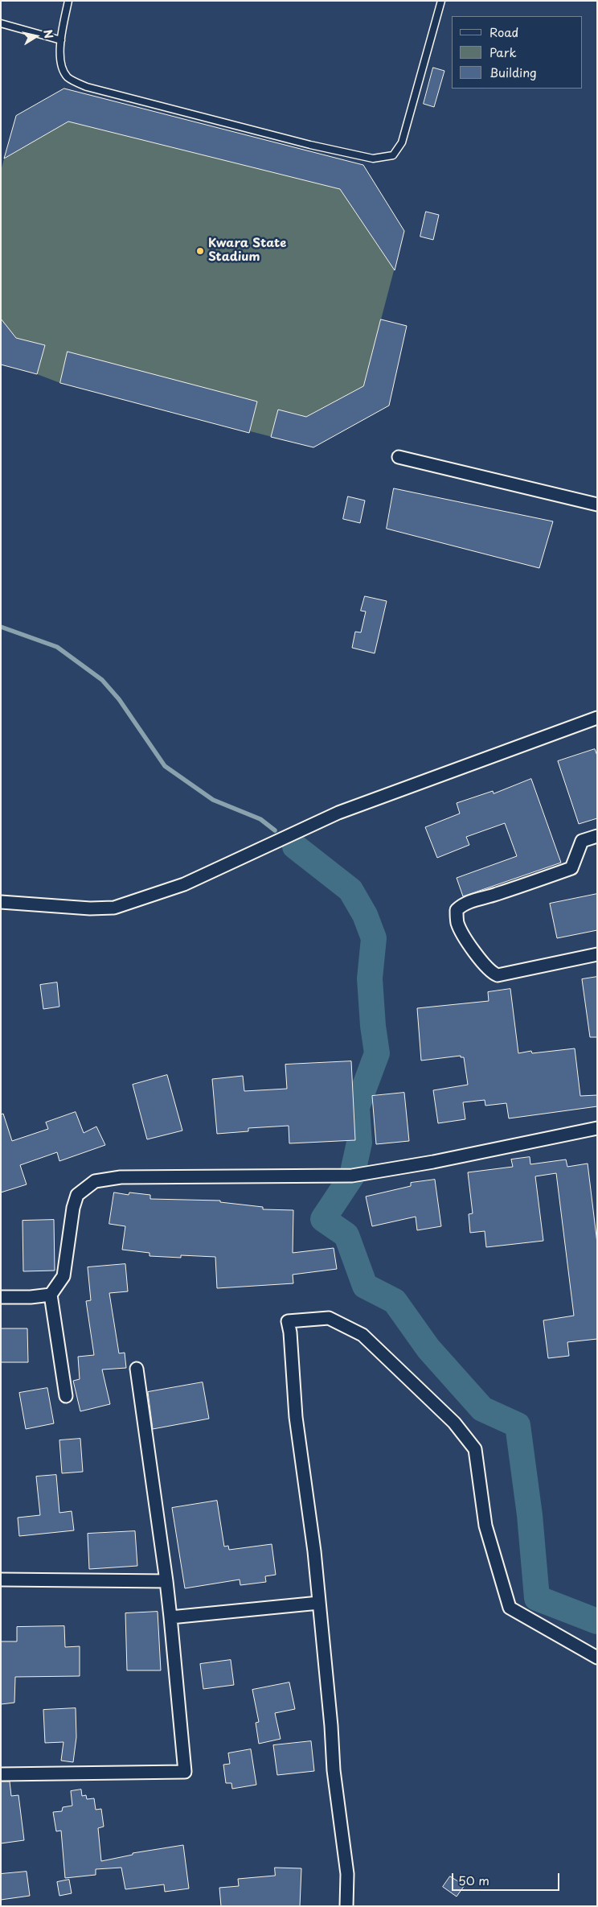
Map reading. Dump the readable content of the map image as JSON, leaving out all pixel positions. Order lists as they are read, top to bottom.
{
  "places": ["Kwara State Stadium"],
  "legend": ["Road", "Park", "Building"],
  "scale_bar": "50 m",
  "north": "right"
}
